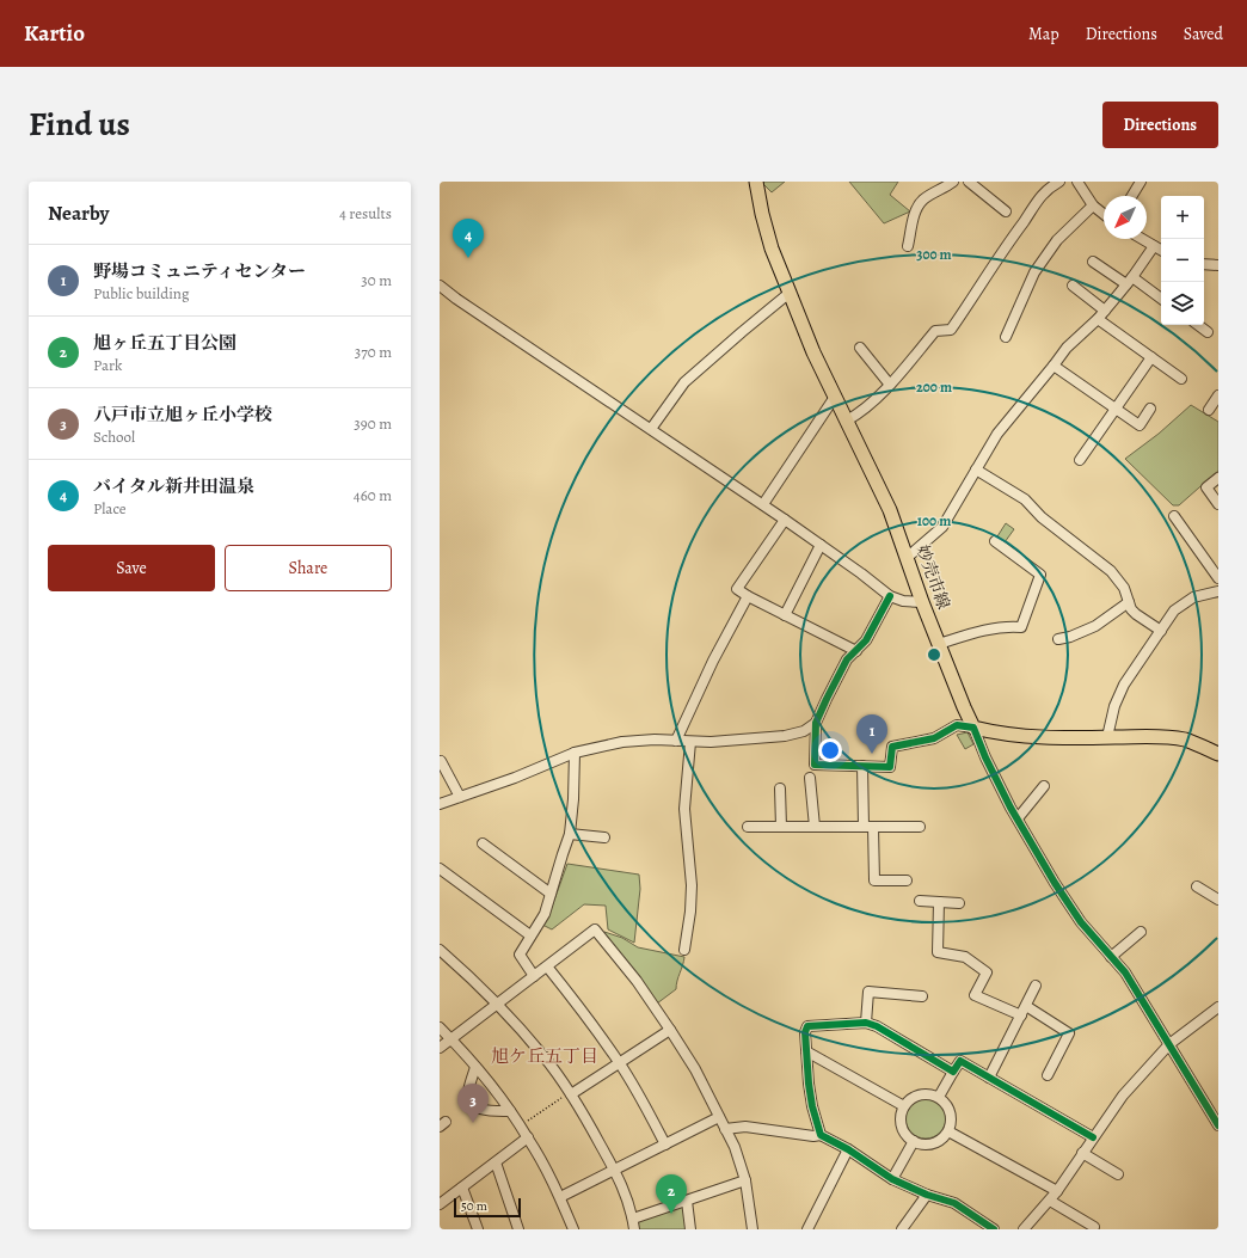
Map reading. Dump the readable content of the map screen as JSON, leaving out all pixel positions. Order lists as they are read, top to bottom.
{
  "streets": {
    "main road": ["妙売市線"]
  },
  "districts": ["旭ケ丘五丁目"],
  "scale_bar": "50 m",
  "north": "bottom left",
  "page": {
    "header": "Kartio",
    "nav": ["Map", "Directions", "Saved"],
    "title": "Find us",
    "buttons": [
      "Directions",
      ["Save", "Share"]
    ],
    "heading": ["Nearby", "4 results"],
    "map_buttons": ["+", "−"],
    "pins": [
      "4",
      "1",
      "3",
      "2"
    ],
    "list": [
      {
        "mark": "1",
        "name": "野場コミュニティセンター",
        "note": "Public building",
        "value": "30 m"
      },
      {
        "mark": "2",
        "name": "旭ヶ丘五丁目公園",
        "note": "Park",
        "value": "370 m"
      },
      {
        "mark": "3",
        "name": "八戸市立旭ヶ丘小学校",
        "note": "School",
        "value": "390 m"
      },
      {
        "mark": "4",
        "name": "バイタル新井田温泉",
        "note": "Place",
        "value": "460 m"
      }
    ],
    "scale": "50 m"
  },
  "rings": ["300 m", "200 m", "100 m"]
}
